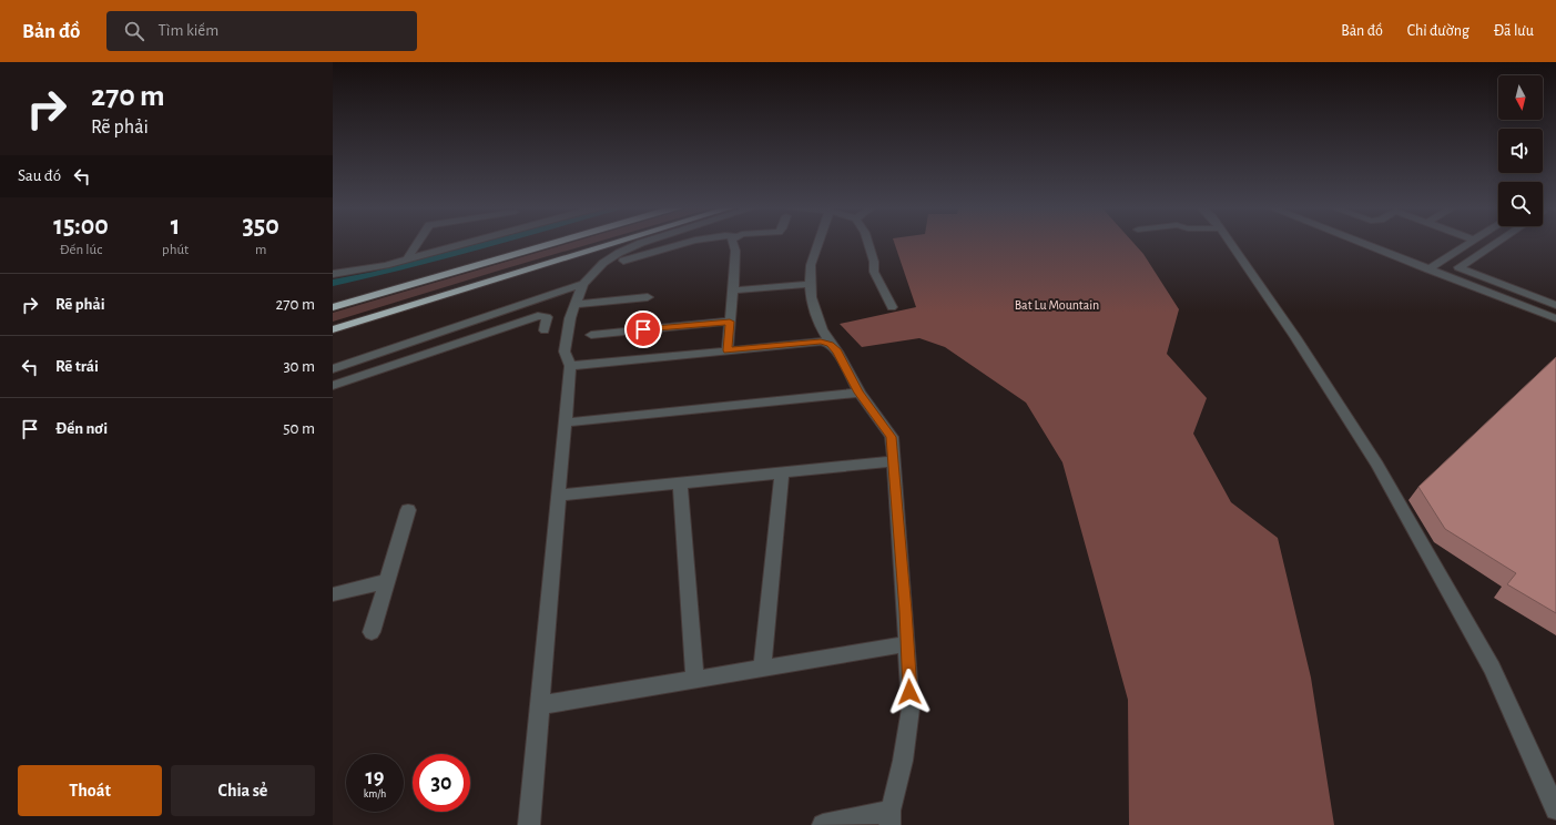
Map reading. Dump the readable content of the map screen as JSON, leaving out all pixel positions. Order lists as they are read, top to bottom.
{
  "parks": ["Bat Lu Mountain"],
  "north": "bottom",
  "page": {
    "header": "Bản đồ",
    "search": "Tìm kiếm",
    "nav": ["Bản đồ", "Chỉ đường", "Đã lưu"],
    "turn": ["270 m", "Rẽ phải"],
    "then": "Sau đó",
    "eta": [
      "15:00",
      "Đến lúc",
      "1",
      "phút",
      "350",
      "m"
    ],
    "list": [
      {
        "name": "Rẽ phải",
        "value": "270 m"
      },
      {
        "name": "Rẽ trái",
        "value": "30 m"
      },
      {
        "name": "Đến nơi",
        "value": "50 m"
      }
    ],
    "speed": "19 km/h",
    "limit": "30",
    "buttons": ["Thoát", "Chia sẻ"]
  }
}
